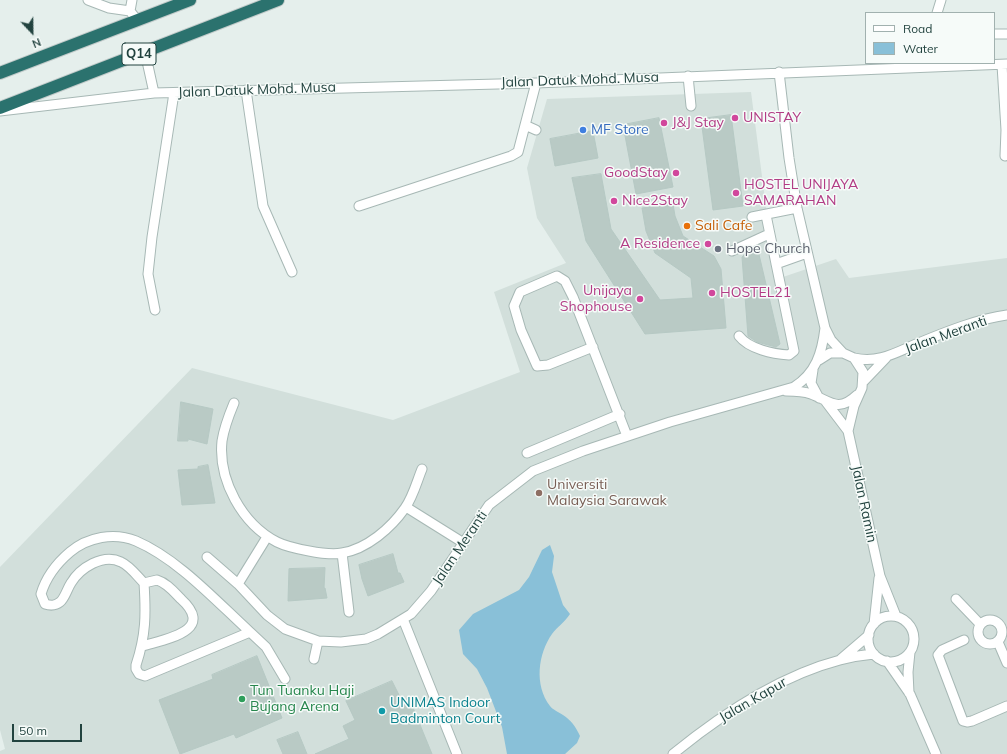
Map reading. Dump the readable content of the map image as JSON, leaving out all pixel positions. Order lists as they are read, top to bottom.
{
  "streets": {
    "highway": ["Q14"],
    "street": [
      "Jalan Datuk Mohd. Musa",
      "Jalan Meranti",
      "Jalan Ramin",
      "Jalan Kapur"
    ]
  },
  "crossings": [
    ["Jalan Ramin", "Jalan Kapur"]
  ],
  "places": [
    "UNISTAY",
    "J&J Stay",
    "MF Store",
    "GoodStay",
    "HOSTEL UNIJAYA SAMARAHAN",
    "Nice2Stay",
    "Sali Cafe",
    "A Residence",
    "Hope Church",
    "HOSTEL21",
    "Unijaya Shophouse",
    "Universiti Malaysia Sarawak",
    "Tun Tuanku Haji Bujang Arena",
    "UNIMAS Indoor Badminton Court"
  ],
  "legend": ["Road", "Water"],
  "scale_bar": "50 m",
  "north": "bottom"
}
